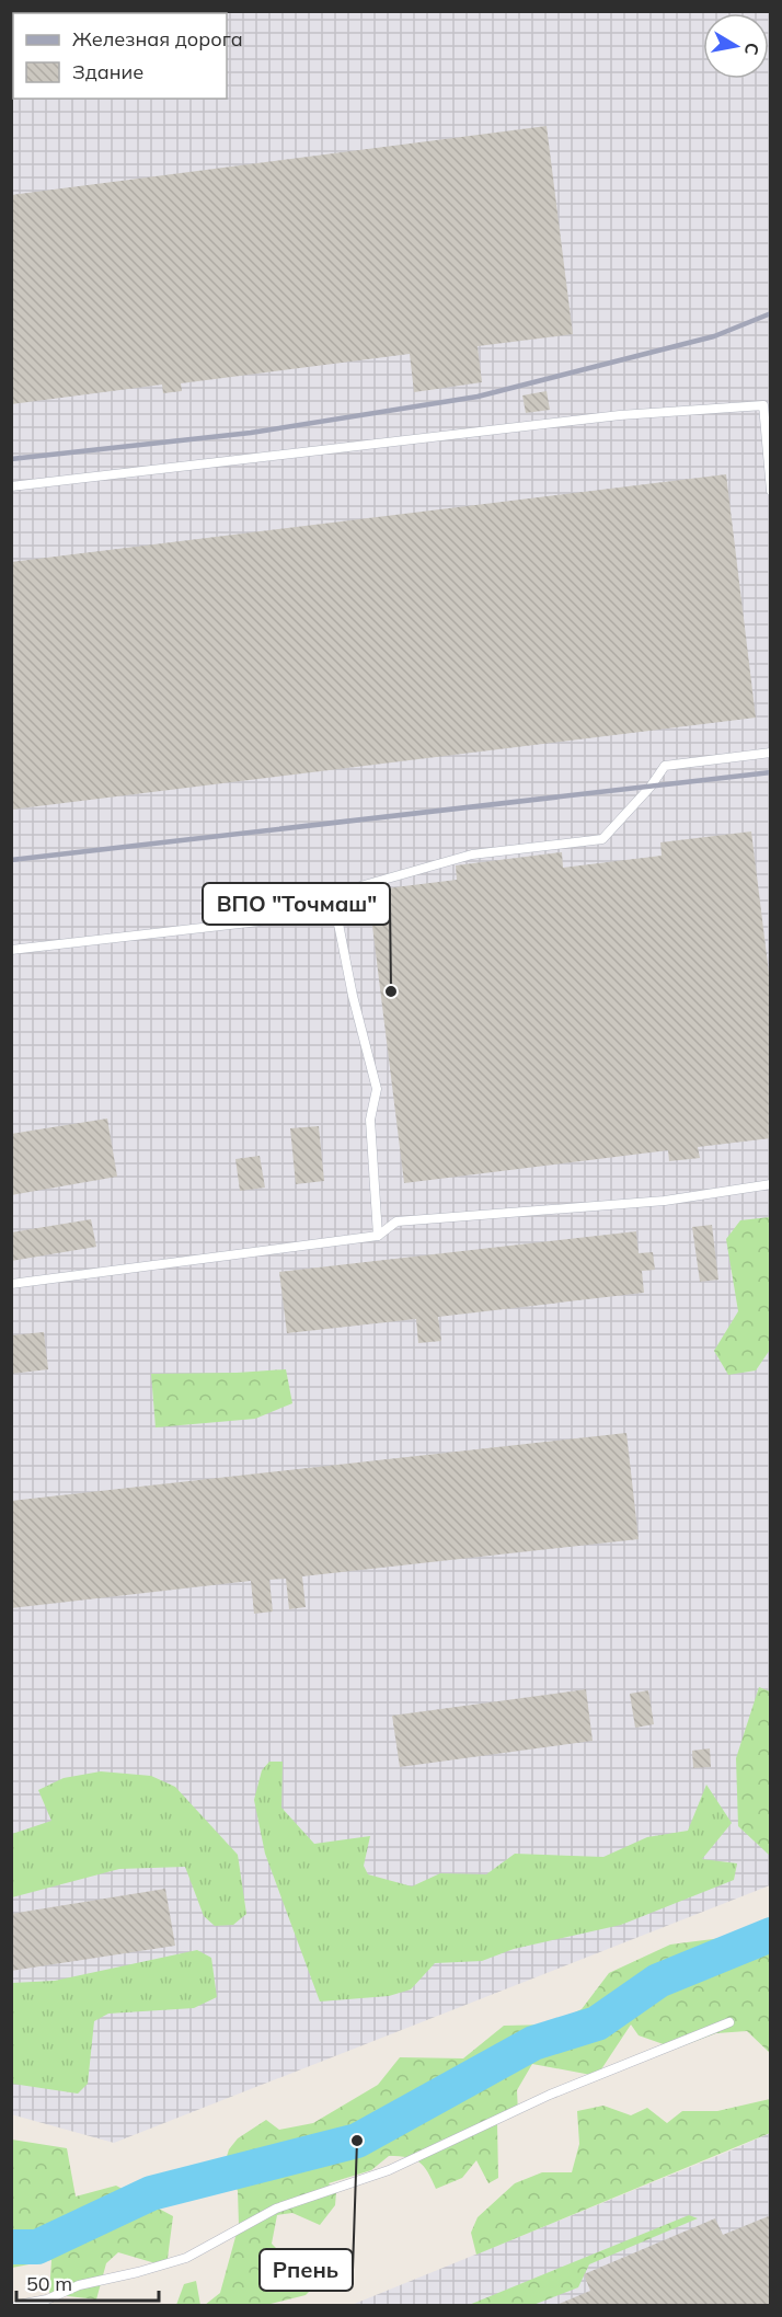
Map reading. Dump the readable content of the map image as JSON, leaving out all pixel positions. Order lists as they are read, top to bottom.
{
  "places": ["ВПО \"Точмаш\"", "Рпень"],
  "legend": ["Железная дорога", "Здание"],
  "scale_bar": "50 m",
  "north": "right"
}
